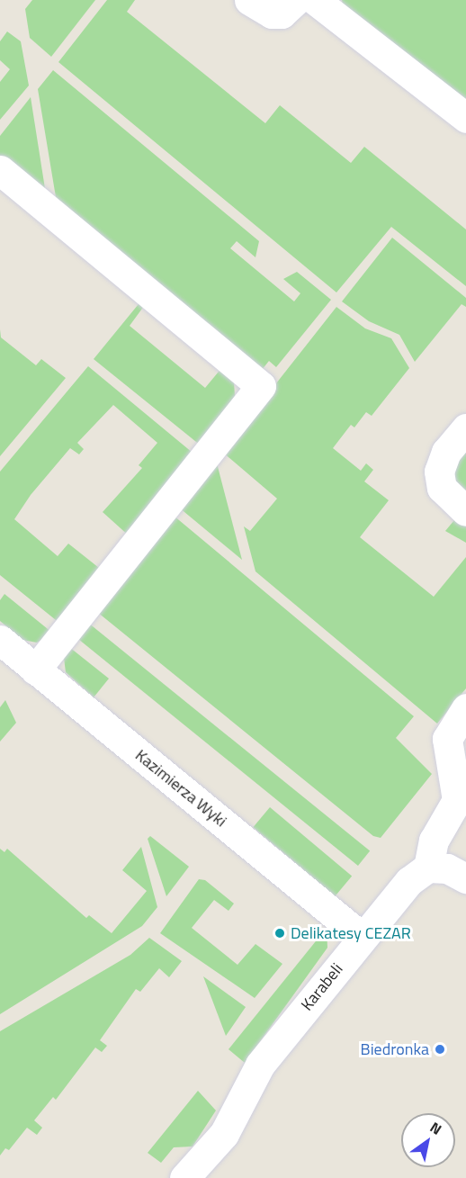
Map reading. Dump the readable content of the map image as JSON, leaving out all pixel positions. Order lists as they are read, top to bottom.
{
  "streets": {
    "street": ["Kazimierza Wyki", "Karabeli"]
  },
  "crossings": [
    ["Kazimierza Wyki", "Karabeli"]
  ],
  "places": ["Delikatesy CEZAR", "Biedronka"],
  "north": "top right"
}
